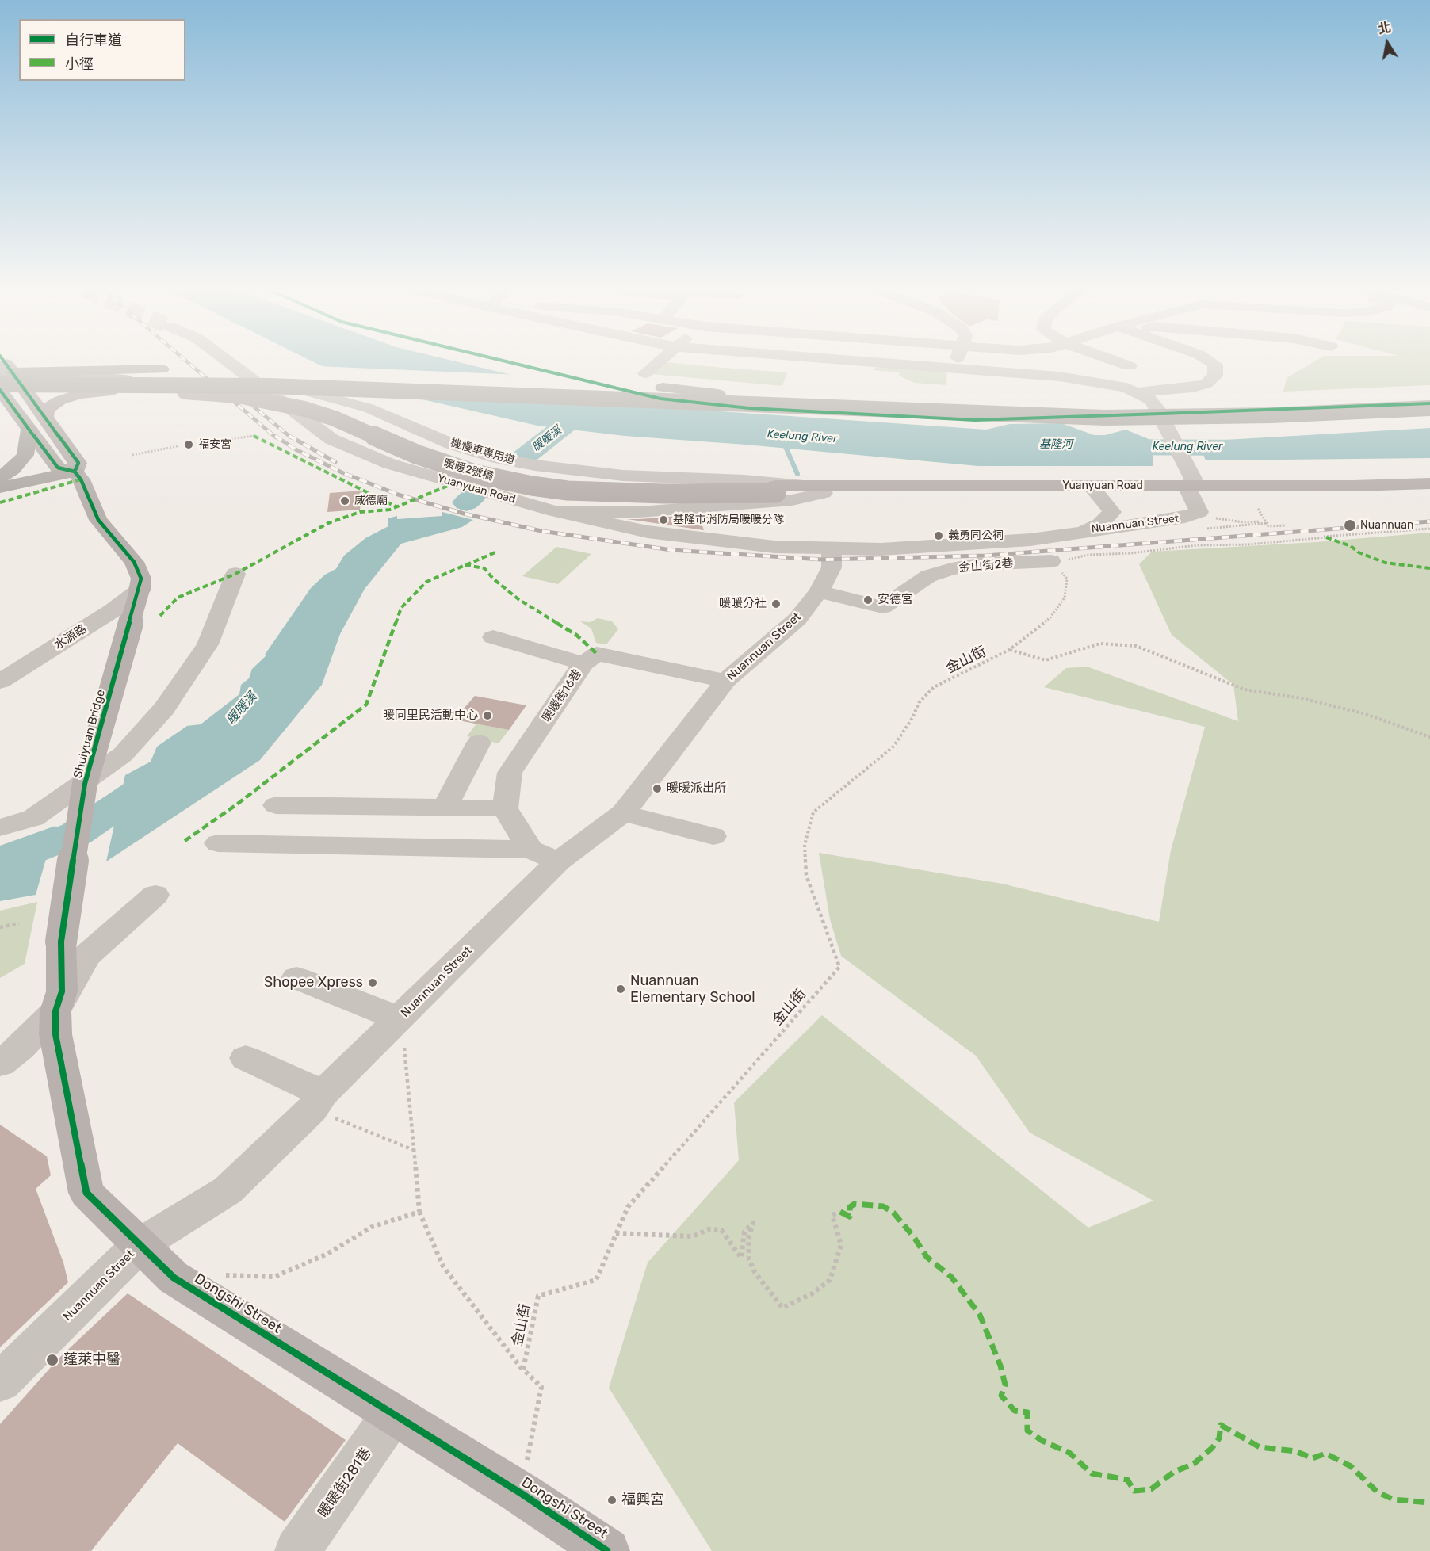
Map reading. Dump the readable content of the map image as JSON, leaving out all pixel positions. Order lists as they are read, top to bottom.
{
  "streets": {
    "main road": [
      "暖暖2號橋",
      "Yuanyuan Road",
      "Shuiyuan Bridge",
      "Dongshi Street"
    ],
    "street": [
      "機慢車專用道",
      "Nuannuan Street",
      "金山街2巷",
      "水源路",
      "暖暖街16巷",
      "暖暖街281巷"
    ],
    "path": ["金山街"]
  },
  "crossings": [
    ["機慢車專用道", "Yuanyuan Road"],
    ["暖暖2號橋", "Yuanyuan Road"],
    ["Yuanyuan Road", "Nuannuan Street"],
    ["Nuannuan Street", "金山街2巷"],
    ["Nuannuan Street", "暖暖街16巷"],
    ["Nuannuan Street", "Dongshi Street"],
    ["金山街2巷", "金山街"],
    ["水源路", "Shuiyuan Bridge"],
    ["Shuiyuan Bridge", "Dongshi Street"],
    ["Dongshi Street", "暖暖街281巷"]
  ],
  "water": ["Keelung River", "暖暖溪", "基隆河"],
  "places": [
    "福安宮",
    "威德廟",
    "基隆市消防局暖暖分隊",
    "Nuannuan",
    "義勇同公祠",
    "安德宮",
    "暖暖分社",
    "暖同里民活動中心",
    "暖暖派出所",
    "Shopee Xpress",
    "Nuannuan Elementary School",
    "蓬萊中醫",
    "福興宮"
  ],
  "legend": ["自行車道", "小徑"],
  "north": "top"
}
